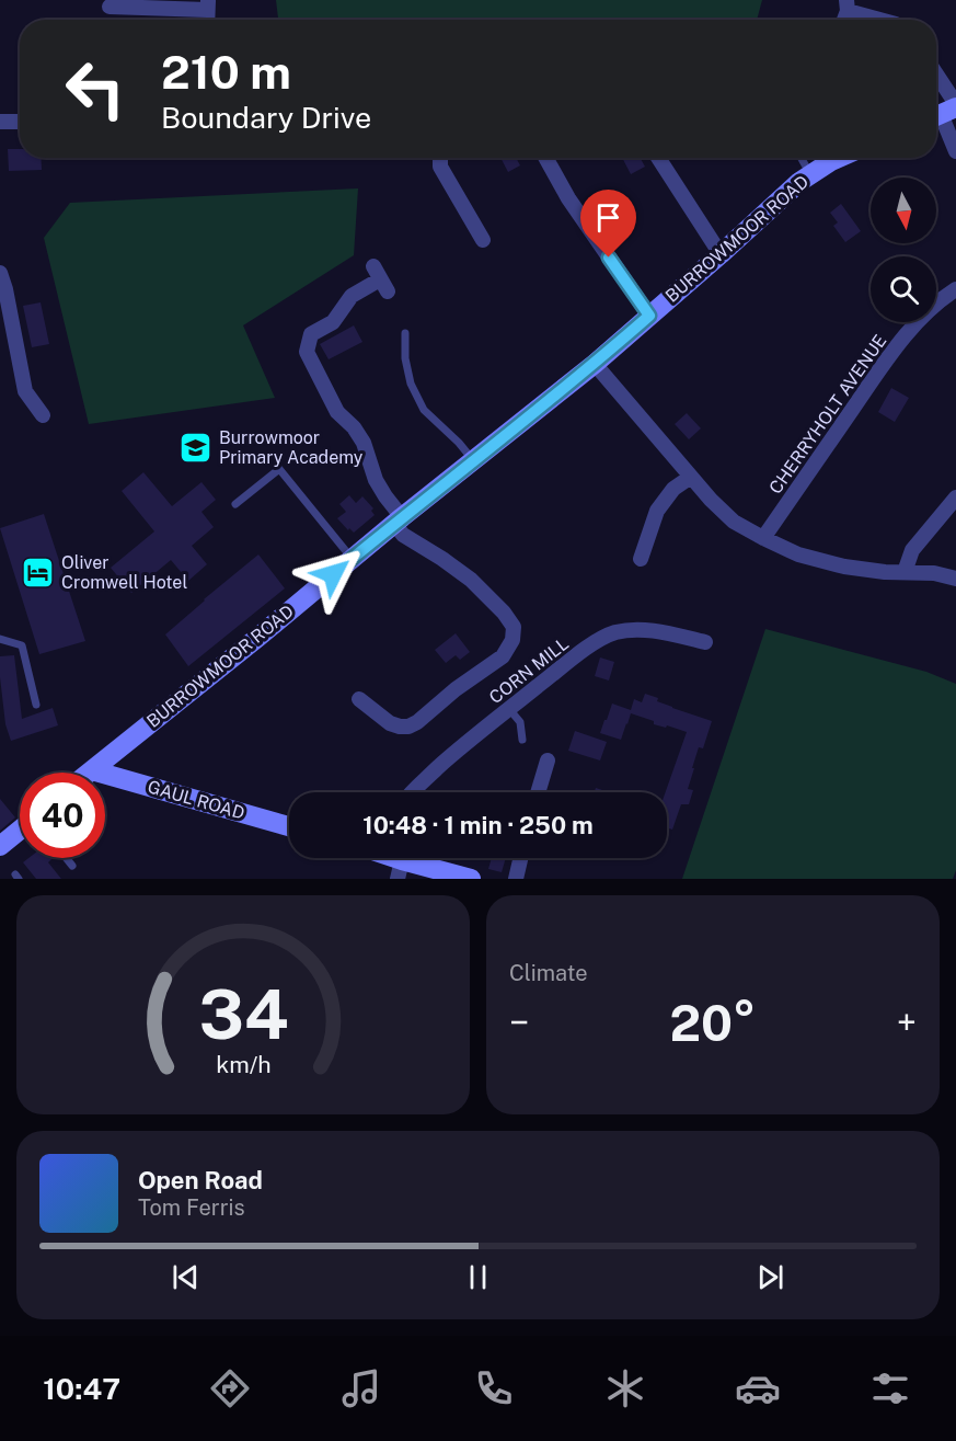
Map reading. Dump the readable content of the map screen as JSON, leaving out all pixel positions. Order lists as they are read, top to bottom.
{
  "streets": {
    "street": [
      "BURROWMOOR ROAD",
      "CHERRYHOLT AVENUE",
      "CORN MILL",
      "GAUL ROAD"
    ]
  },
  "crossings": [
    ["BURROWMOOR ROAD", "GAUL ROAD"]
  ],
  "places": {
    "school or university": ["Burrowmoor Primary Academy"],
    "hotel": ["Oliver Cromwell Hotel"]
  },
  "north": "bottom",
  "page": {
    "turn": ["210 m", "Boundary Drive"],
    "limit": "40",
    "trip": "10:48 · 1 min · 250 m",
    "tile": "Climate",
    "heat": ["−", "20°", "+"],
    "song": ["Open Road", "Tom Ferris"],
    "tabs": "10:47",
    "gauge": ["34", "km/h"]
  }
}
